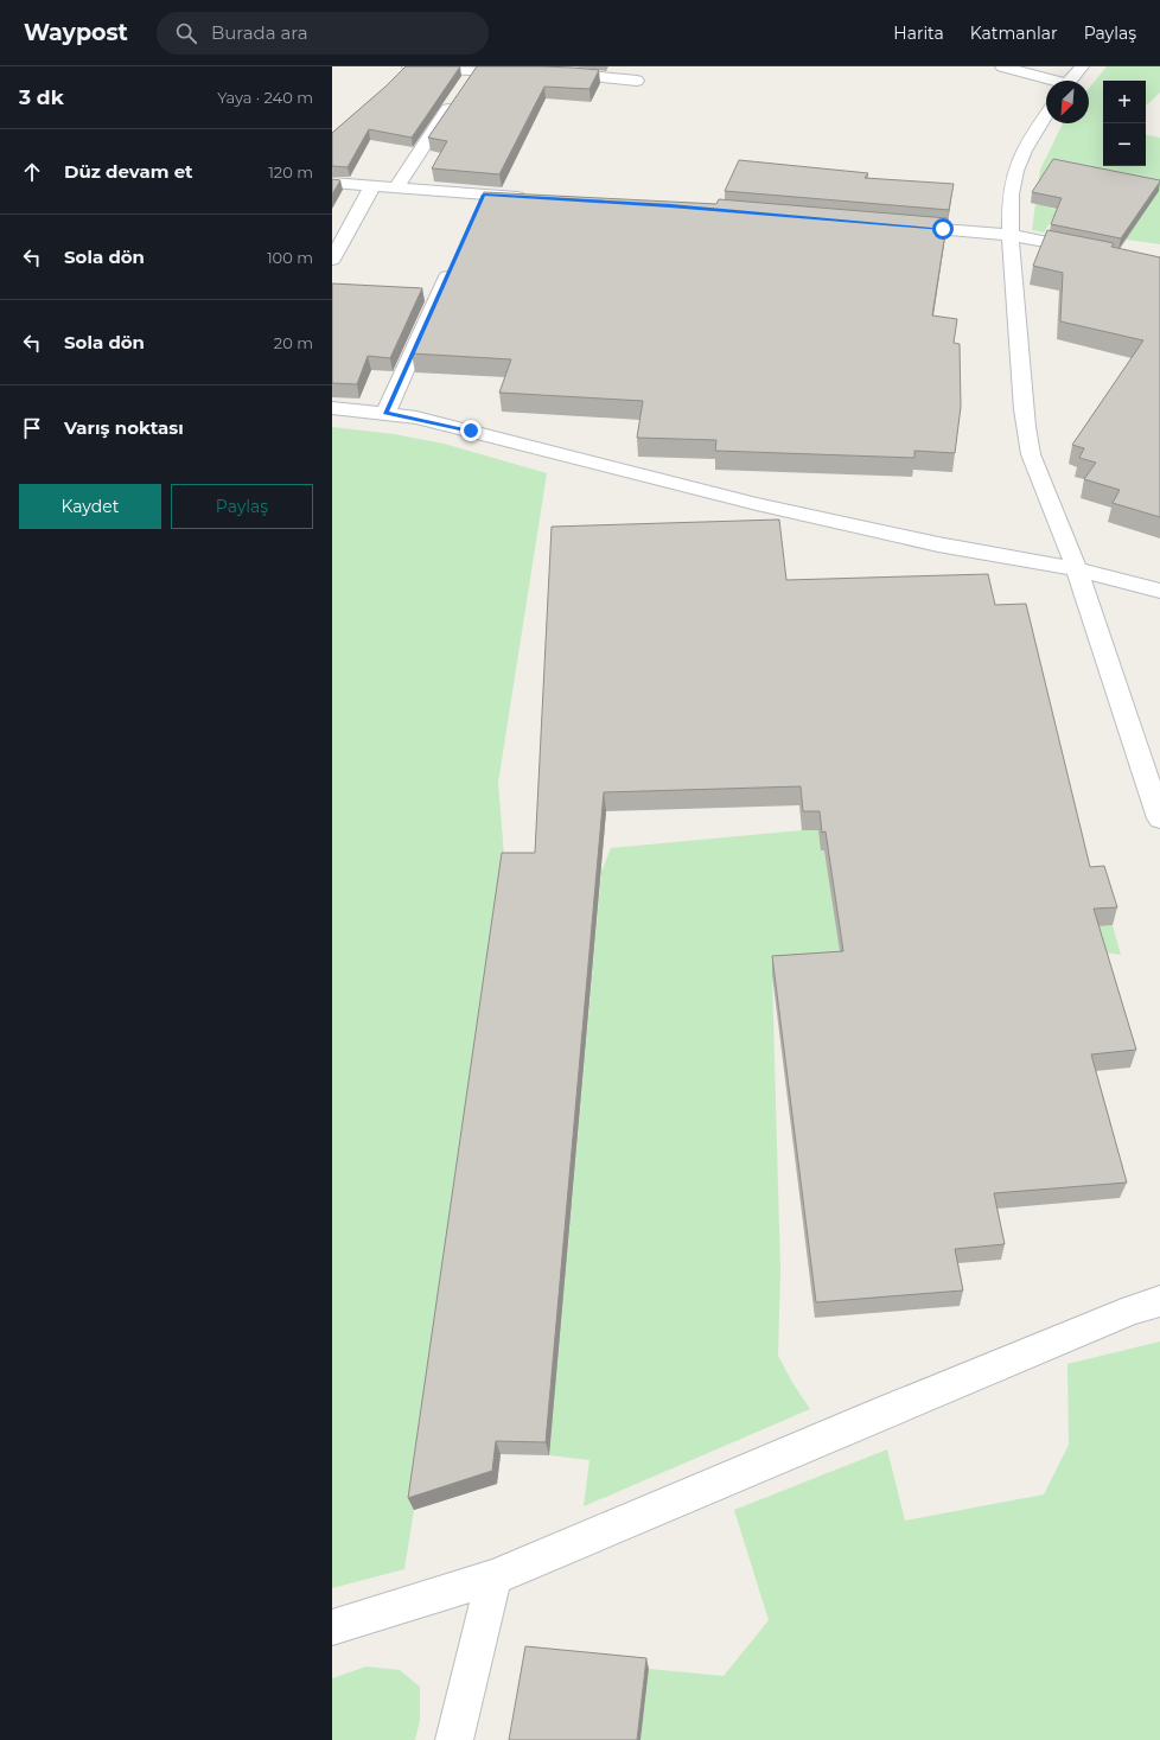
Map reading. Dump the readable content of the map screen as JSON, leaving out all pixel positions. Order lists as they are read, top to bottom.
{
  "north": "bottom left",
  "page": {
    "header": "Waypost",
    "search": "Burada ara",
    "nav": ["Harita", "Katmanlar", "Paylaş"],
    "heading": ["3 dk", "Yaya · 240 m"],
    "map_buttons": ["+", "−"],
    "list": [
      ["Düz devam et", "120 m"],
      ["Sola dön", "100 m"],
      ["Sola dön", "20 m"],
      "Varış noktası"
    ],
    "buttons": ["Kaydet", "Paylaş"]
  }
}
